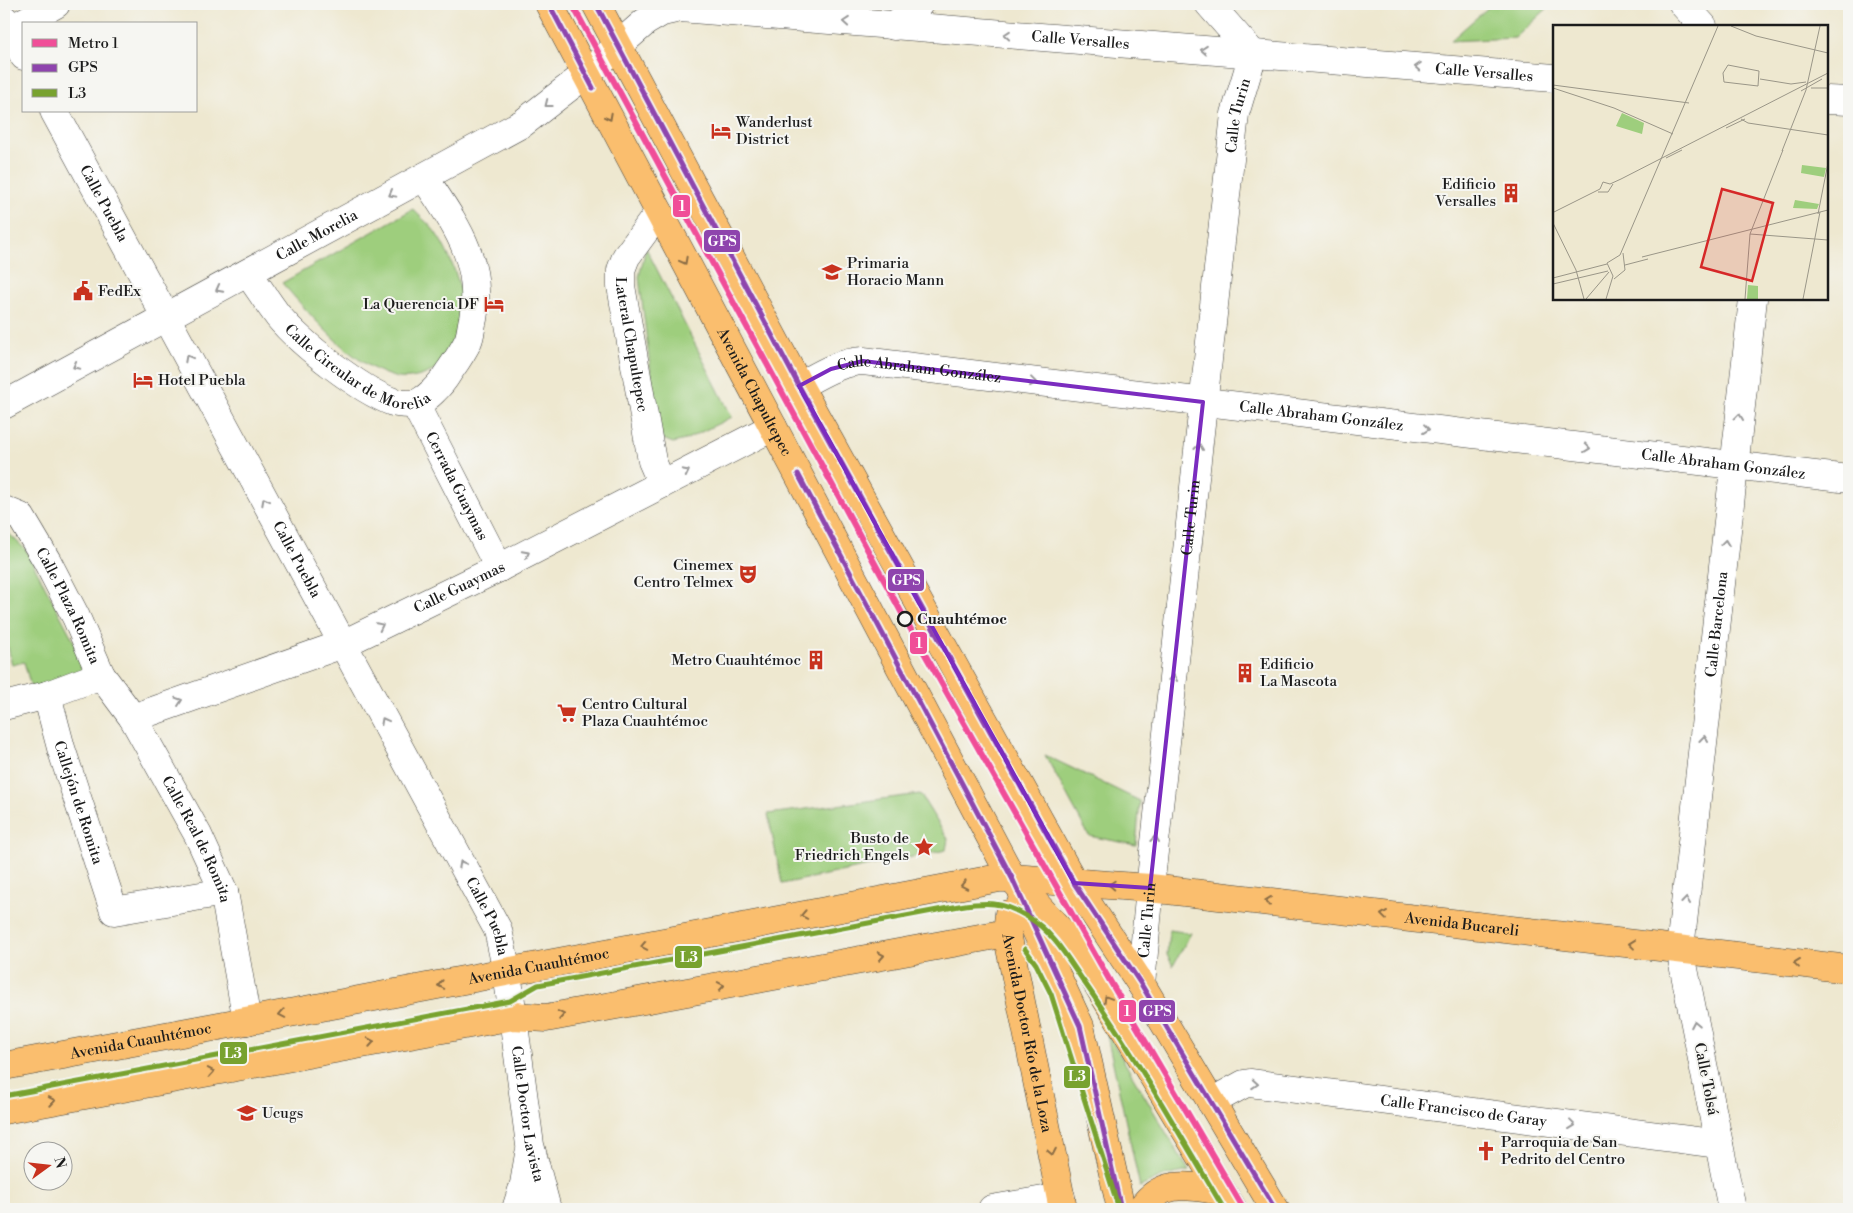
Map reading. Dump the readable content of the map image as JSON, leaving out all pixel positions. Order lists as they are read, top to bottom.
{
  "streets": {
    "main road": [
      "Avenida Chapultepec",
      "Avenida Bucareli",
      "Avenida Cuauhtémoc",
      "Avenida Doctor Río de la Loza"
    ],
    "street": [
      "Calle Versalles",
      "Calle Turin",
      "Calle Puebla",
      "Calle Morelia",
      "Lateral Chapultepec",
      "Calle Circular de Morelia",
      "Calle Abraham González",
      "Cerrada Guaymas",
      "Calle Guaymas",
      "Calle Plaza Romita",
      "Calle Barcelona",
      "Callejón de Romita",
      "Calle Real de Romita",
      "Calle Tolsá",
      "Calle Francisco de Garay",
      "Calle Doctor Lavista"
    ]
  },
  "crossings": [
    ["Calle Versalles", "Calle Turin"],
    ["Calle Versalles", "Calle Morelia"],
    ["Calle Turin", "Calle Abraham González"],
    ["Calle Turin", "Avenida Bucareli"],
    ["Calle Puebla", "Calle Morelia"],
    ["Calle Puebla", "Calle Guaymas"],
    ["Calle Puebla", "Avenida Cuauhtémoc"],
    ["Calle Puebla", "Calle Doctor Lavista"],
    ["Calle Morelia", "Calle Circular de Morelia"],
    ["Calle Morelia", "Avenida Chapultepec"],
    ["Lateral Chapultepec", "Avenida Chapultepec"],
    ["Lateral Chapultepec", "Calle Guaymas"],
    ["Calle Circular de Morelia", "Cerrada Guaymas"],
    ["Calle Abraham González", "Calle Barcelona"],
    ["Avenida Chapultepec", "Calle Guaymas"],
    ["Avenida Chapultepec", "Avenida Cuauhtémoc"],
    ["Avenida Chapultepec", "Avenida Doctor Río de la Loza"],
    ["Cerrada Guaymas", "Calle Guaymas"],
    ["Calle Guaymas", "Calle Real de Romita"],
    ["Calle Plaza Romita", "Callejón de Romita"],
    ["Calle Plaza Romita", "Calle Real de Romita"],
    ["Calle Barcelona", "Avenida Bucareli"],
    ["Calle Barcelona", "Calle Tolsá"],
    ["Callejón de Romita", "Calle Real de Romita"],
    ["Calle Real de Romita", "Avenida Cuauhtémoc"],
    ["Avenida Bucareli", "Avenida Cuauhtémoc"],
    ["Avenida Bucareli", "Calle Tolsá"],
    ["Avenida Cuauhtémoc", "Avenida Doctor Río de la Loza"],
    ["Calle Tolsá", "Calle Francisco de Garay"]
  ],
  "one_way": [
    "Calle Versalles",
    "Calle Turin",
    "Calle Puebla",
    "Calle Morelia",
    "Calle Abraham González",
    "Calle Guaymas",
    "Calle Barcelona",
    "Avenida Bucareli",
    "Calle Tolsá",
    "Calle Francisco de Garay"
  ],
  "places": {
    "hotel": ["Wanderlust District", "La Querencia DF", "Hotel Puebla"],
    "building": ["Edificio Versalles", "Metro Cuauhtémoc", "Edificio La Mascota"],
    "school or university": ["Primaria Horacio Mann", "Ucugs"],
    "public building": ["FedEx"],
    "theatre": ["Cinemex Centro Telmex"],
    "other": ["Cuauhtémoc"],
    "supermarket": ["Centro Cultural Plaza Cuauhtémoc"],
    "place": ["Busto de Friedrich Engels"],
    "church": ["Parroquia de San Pedrito del Centro"]
  },
  "lines": ["metro line 1", "transit line GPS", "transit line L3"],
  "legend": ["Metro 1", "GPS", "L3"],
  "north": "right"
}
